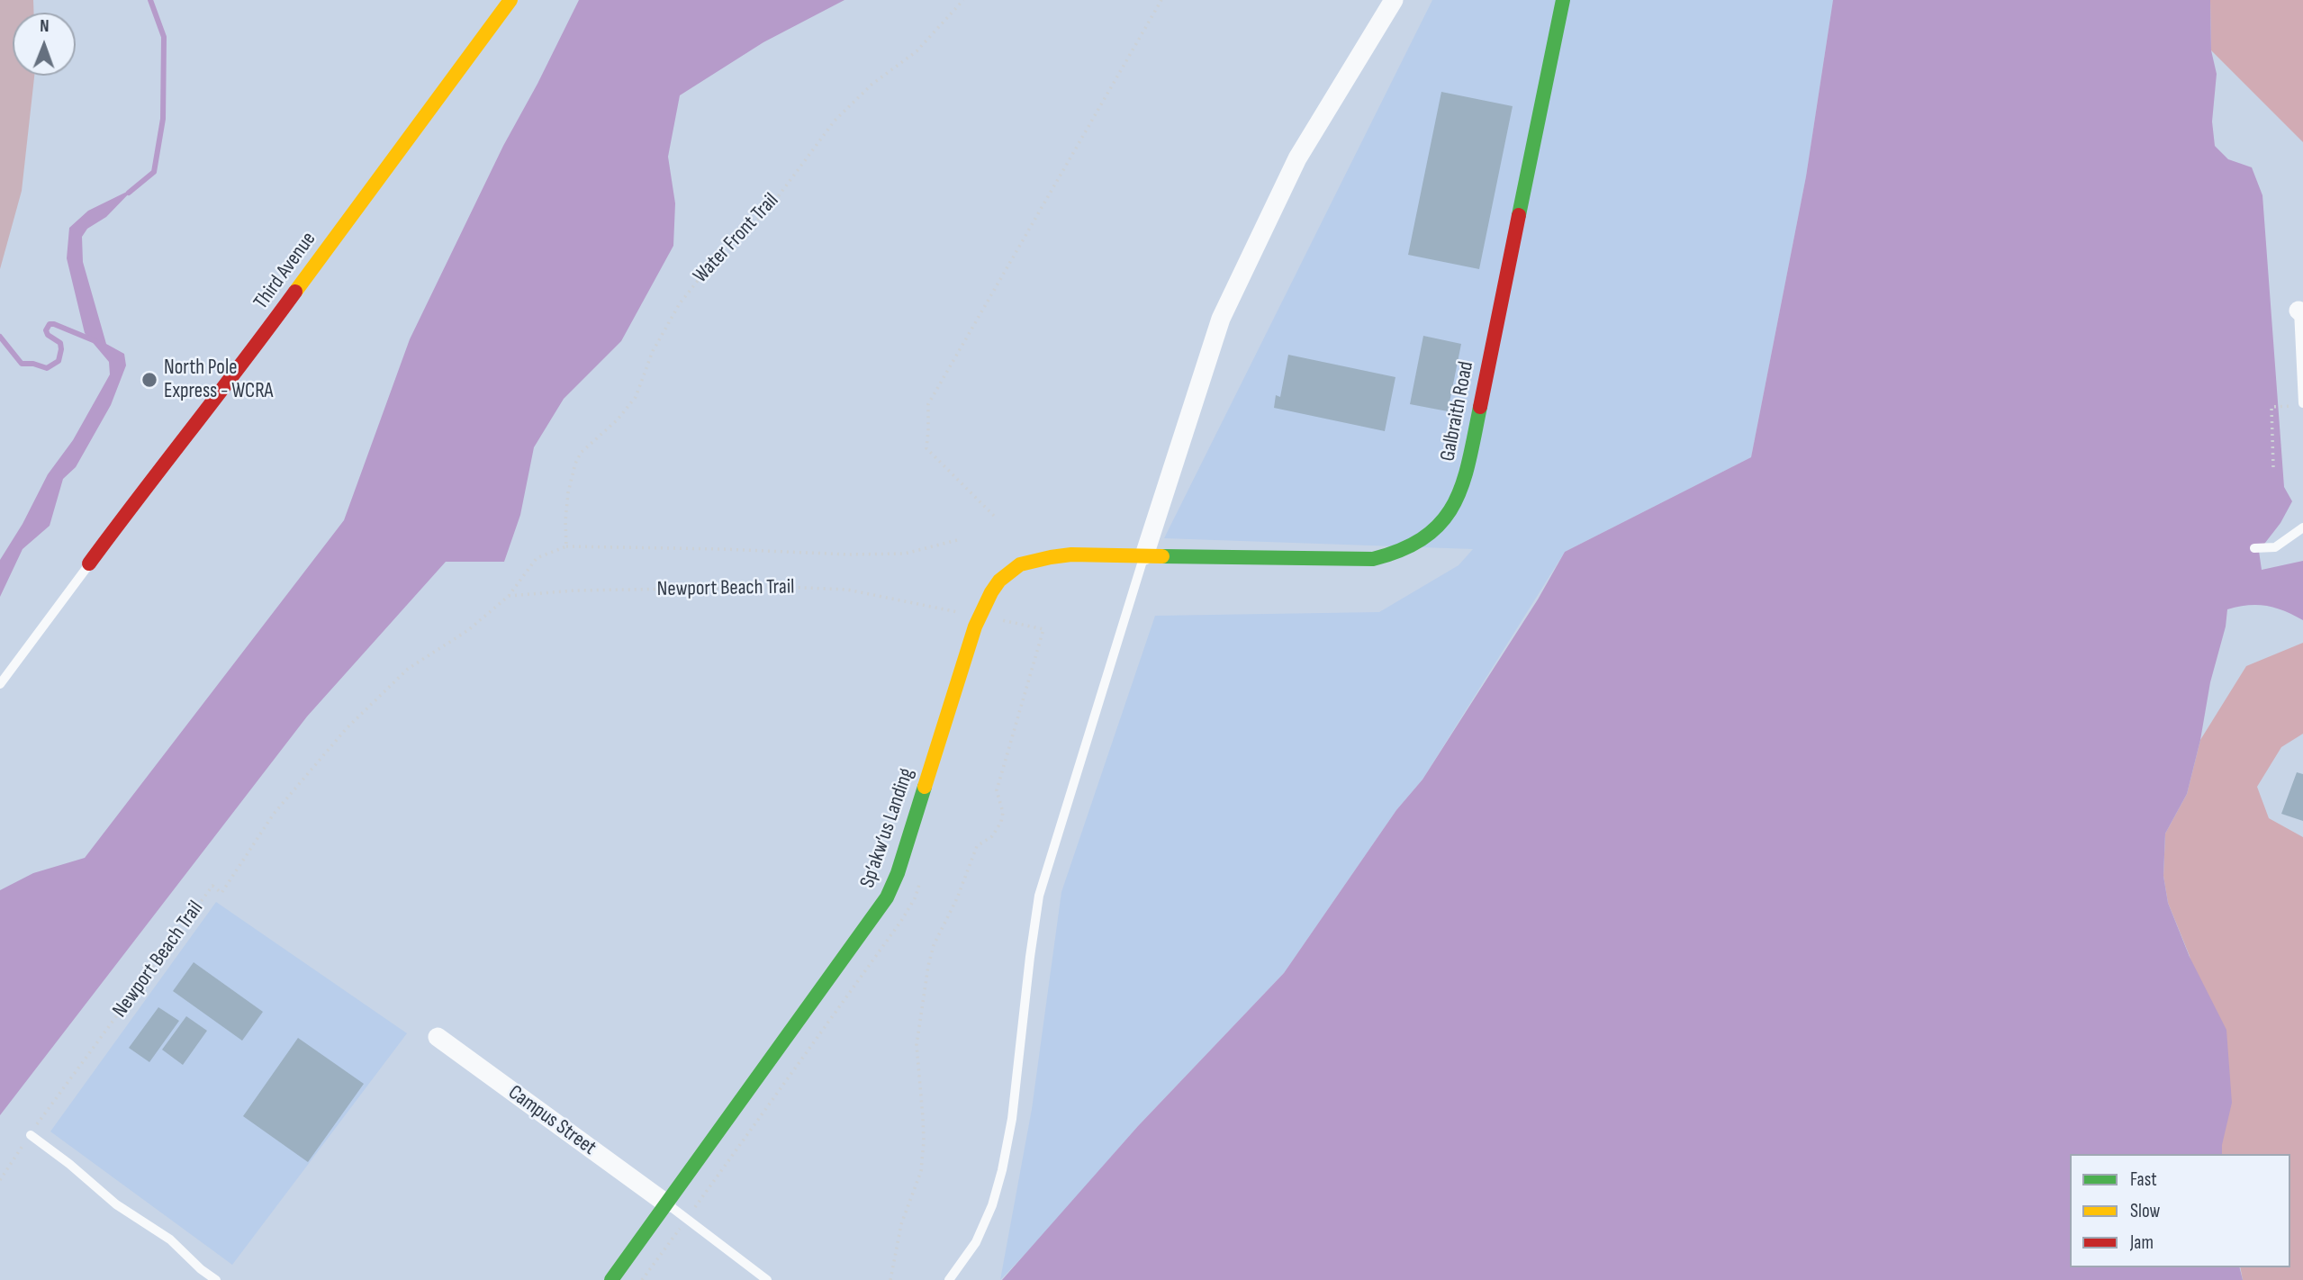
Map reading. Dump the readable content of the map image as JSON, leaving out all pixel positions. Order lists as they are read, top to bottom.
{
  "streets": {
    "street": [
      "Third Avenue",
      "Galbraith Road",
      "Sp’akw’us Landing",
      "Campus Street"
    ],
    "path": ["Water Front Trail", "Newport Beach Trail"]
  },
  "crossings": [
    ["Galbraith Road", "Sp’akw’us Landing"],
    ["Sp’akw’us Landing", "Campus Street"]
  ],
  "places": ["North Pole Express - WCRA"],
  "legend": ["Fast", "Slow", "Jam"],
  "north": "top"
}
